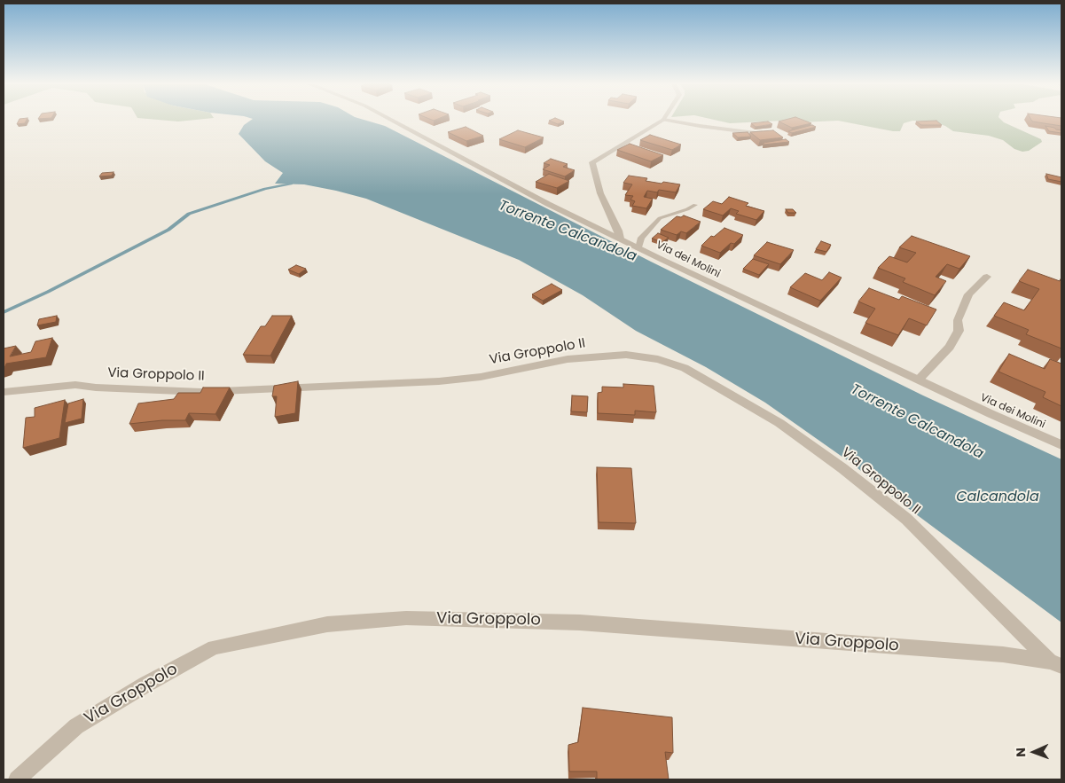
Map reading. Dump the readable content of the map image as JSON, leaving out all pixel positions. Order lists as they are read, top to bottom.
{
  "streets": {
    "street": ["Via dei Molini", "Via Groppolo II", "Via Groppolo"]
  },
  "crossings": [
    ["Via Groppolo II", "Via Groppolo"]
  ],
  "water": ["Torrente Calcandola", "Calcandola"],
  "north": "left"
}
